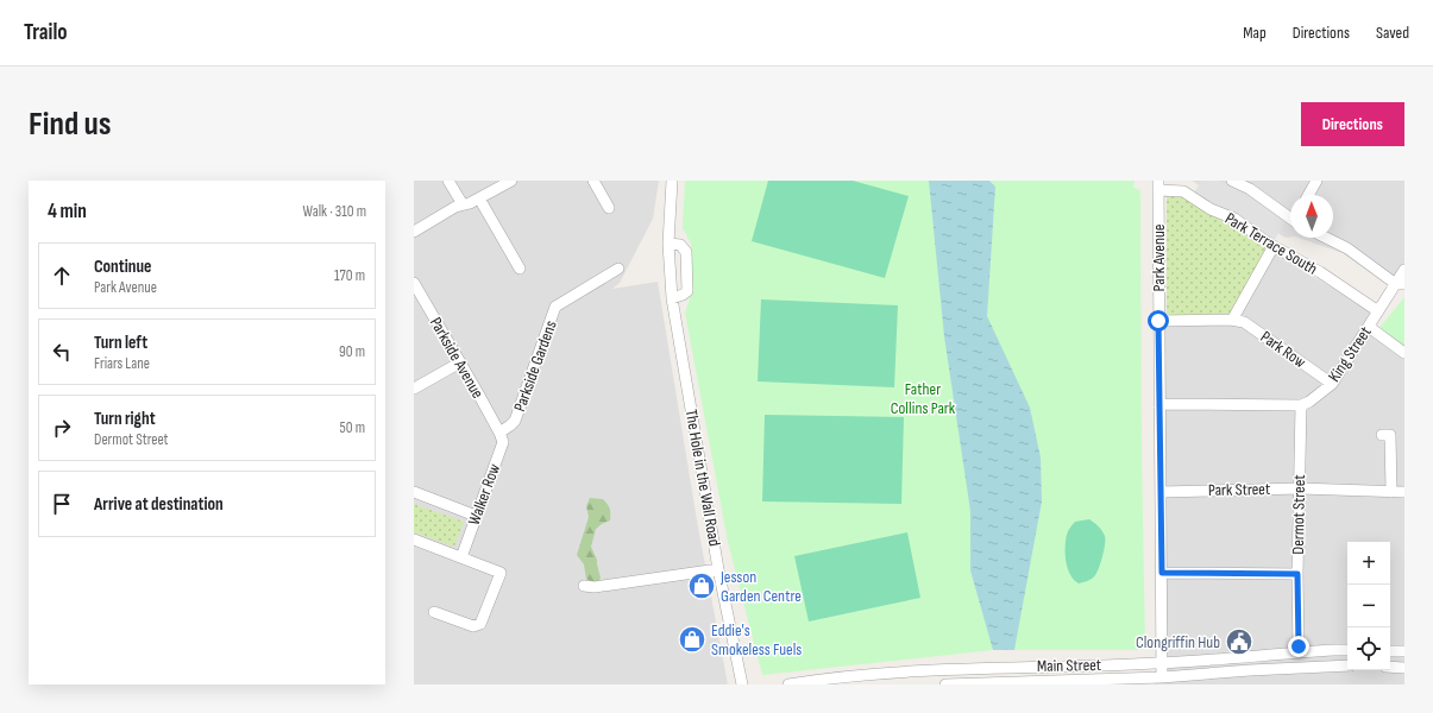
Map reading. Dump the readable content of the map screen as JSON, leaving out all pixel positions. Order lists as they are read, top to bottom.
{
  "streets": {
    "street": [
      "Park Terrace South",
      "Park Avenue",
      "Park Row",
      "King Street",
      "Parkside Avenue",
      "Parkside Gardens",
      "The Hole in the Wall Road",
      "Park Street",
      "Walker Row",
      "Dermot Street",
      "Main Street"
    ]
  },
  "crossings": [
    ["Park Terrace South", "Park Avenue"],
    ["Park Terrace South", "King Street"],
    ["Park Avenue", "Park Row"],
    ["Park Avenue", "Park Street"],
    ["Park Avenue", "Main Street"],
    ["Park Row", "King Street"],
    ["King Street", "Dermot Street"],
    ["Parkside Avenue", "Parkside Gardens"],
    ["Parkside Avenue", "Walker Row"],
    ["Parkside Gardens", "Walker Row"],
    ["Park Street", "Dermot Street"],
    ["Dermot Street", "Main Street"]
  ],
  "parks": ["Father Collins Park"],
  "places": {
    "shop": ["Jesson Garden Centre", "Eddie's Smokeless Fuels"],
    "public building": ["Clongriffin Hub"]
  },
  "north": "top",
  "page": {
    "header": "Trailo",
    "nav": ["Map", "Directions", "Saved"],
    "buttons": "Directions",
    "title": "Find us",
    "heading": ["4 min", "Walk · 310 m"],
    "list": [
      ["Continue", "Park Avenue", "170 m"],
      ["Turn left", "Friars Lane", "90 m"],
      ["Turn right", "Dermot Street", "50 m"],
      "Arrive at destination"
    ],
    "map_buttons": ["+", "−"]
  }
}
